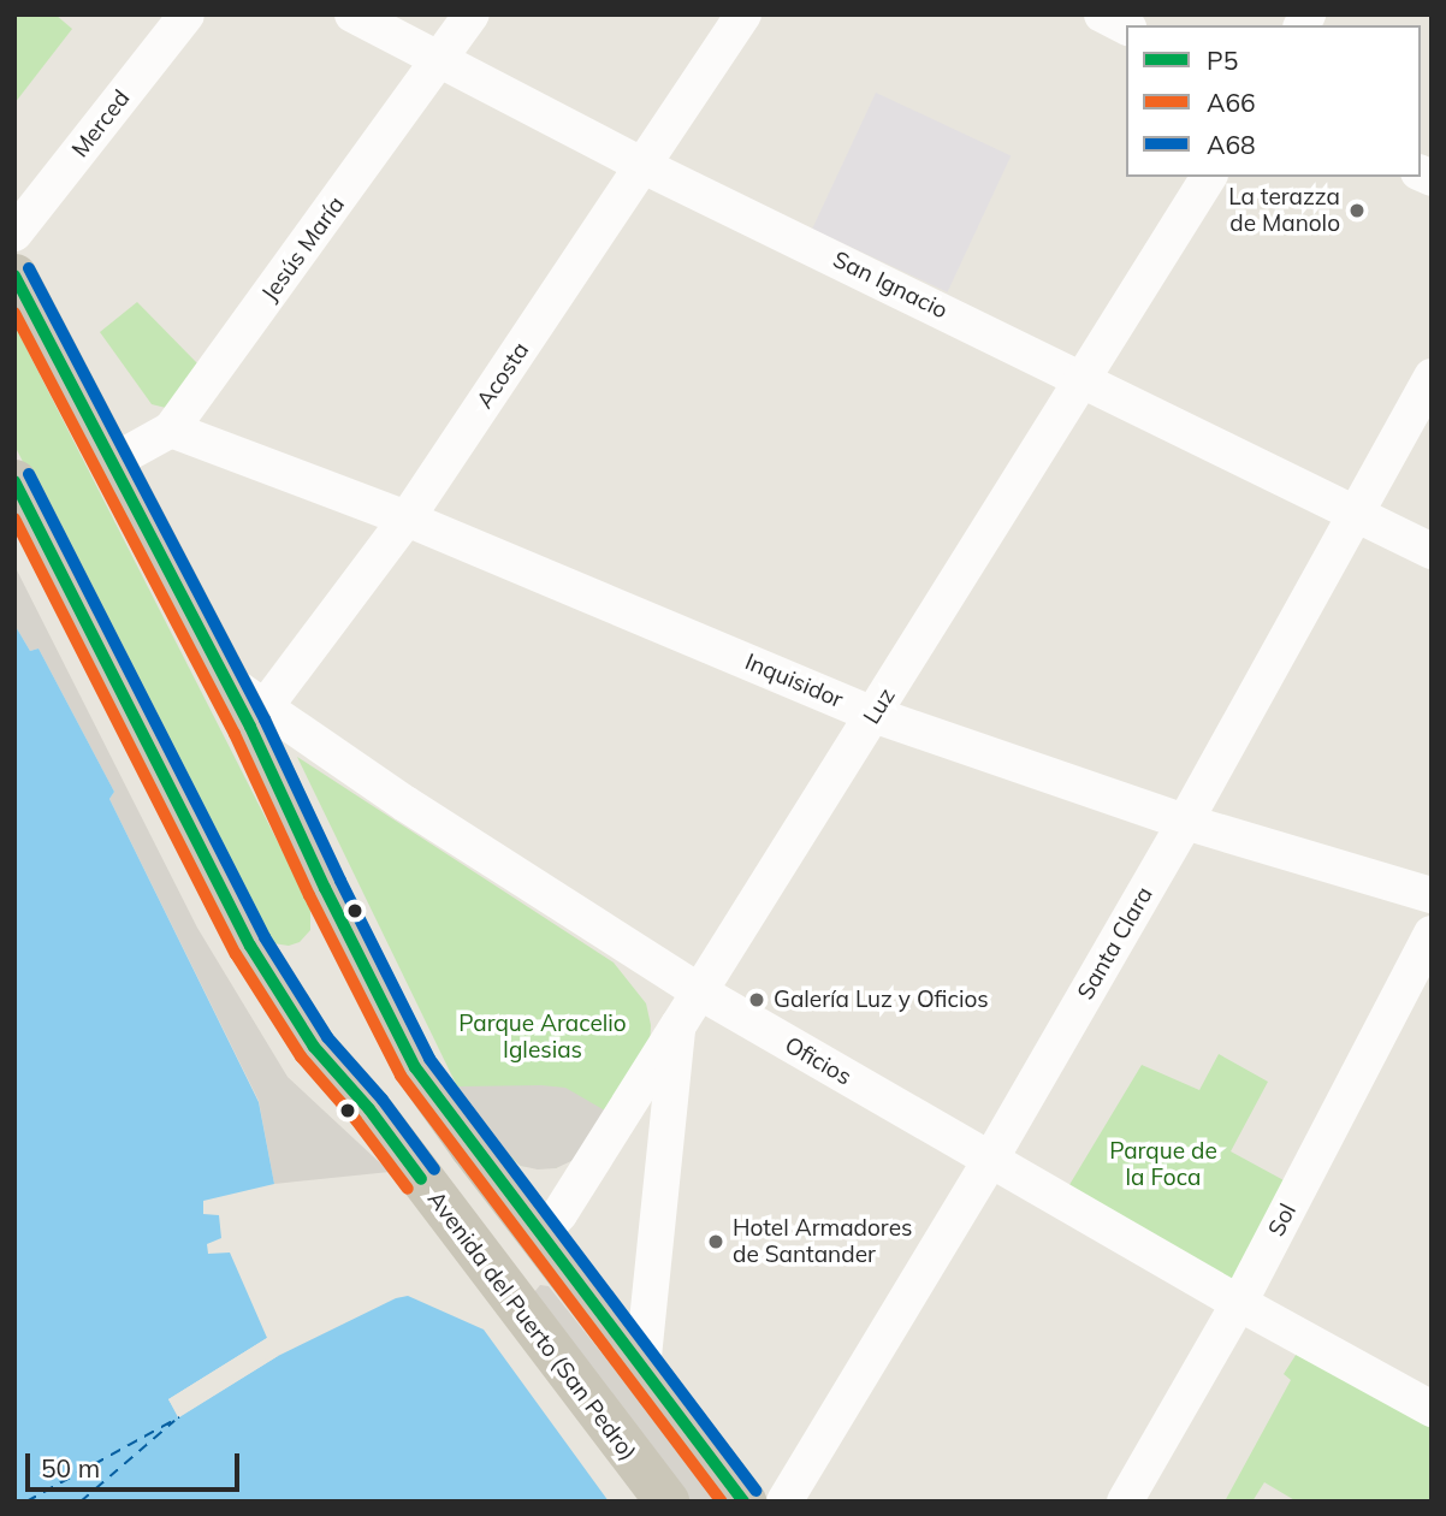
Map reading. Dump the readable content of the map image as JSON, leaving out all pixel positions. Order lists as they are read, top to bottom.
{
  "streets": {
    "main road": ["Avenida del Puerto (San Pedro)"],
    "street": [
      "Merced",
      "Jesús María",
      "San Ignacio",
      "Acosta",
      "Inquisidor",
      "Luz",
      "Santa Clara",
      "Oficios",
      "Sol"
    ]
  },
  "crossings": [
    ["Jesús María", "San Ignacio"],
    ["Jesús María", "Inquisidor"],
    ["San Ignacio", "Acosta"],
    ["San Ignacio", "Luz"],
    ["San Ignacio", "Santa Clara"],
    ["Acosta", "Inquisidor"],
    ["Acosta", "Oficios"],
    ["Inquisidor", "Luz"],
    ["Inquisidor", "Santa Clara"],
    ["Luz", "Oficios"],
    ["Santa Clara", "Oficios"],
    ["Oficios", "Sol"]
  ],
  "parks": ["Parque Aracelio Iglesias", "Parque de la Foca"],
  "places": ["La terazza de Manolo", "Galería Luz y Oficios", "Hotel Armadores de Santander"],
  "lines": ["transit line A68", "transit line P5", "transit line A66"],
  "legend": ["P5", "A66", "A68"],
  "scale_bar": "50 m"
}
